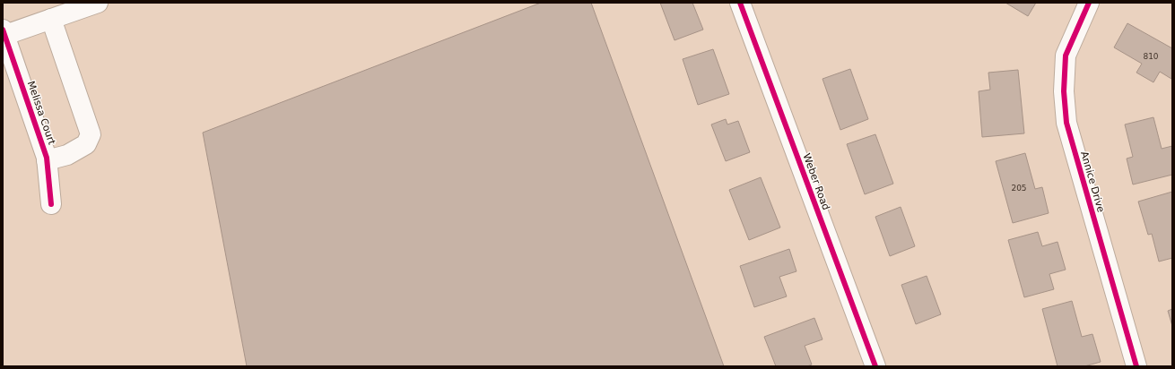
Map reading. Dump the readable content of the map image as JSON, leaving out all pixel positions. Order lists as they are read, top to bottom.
{
  "streets": {
    "street": ["Melissa Court", "Weber Road", "Annice Drive"]
  },
  "house_numbers": ["810", "205"]
}
